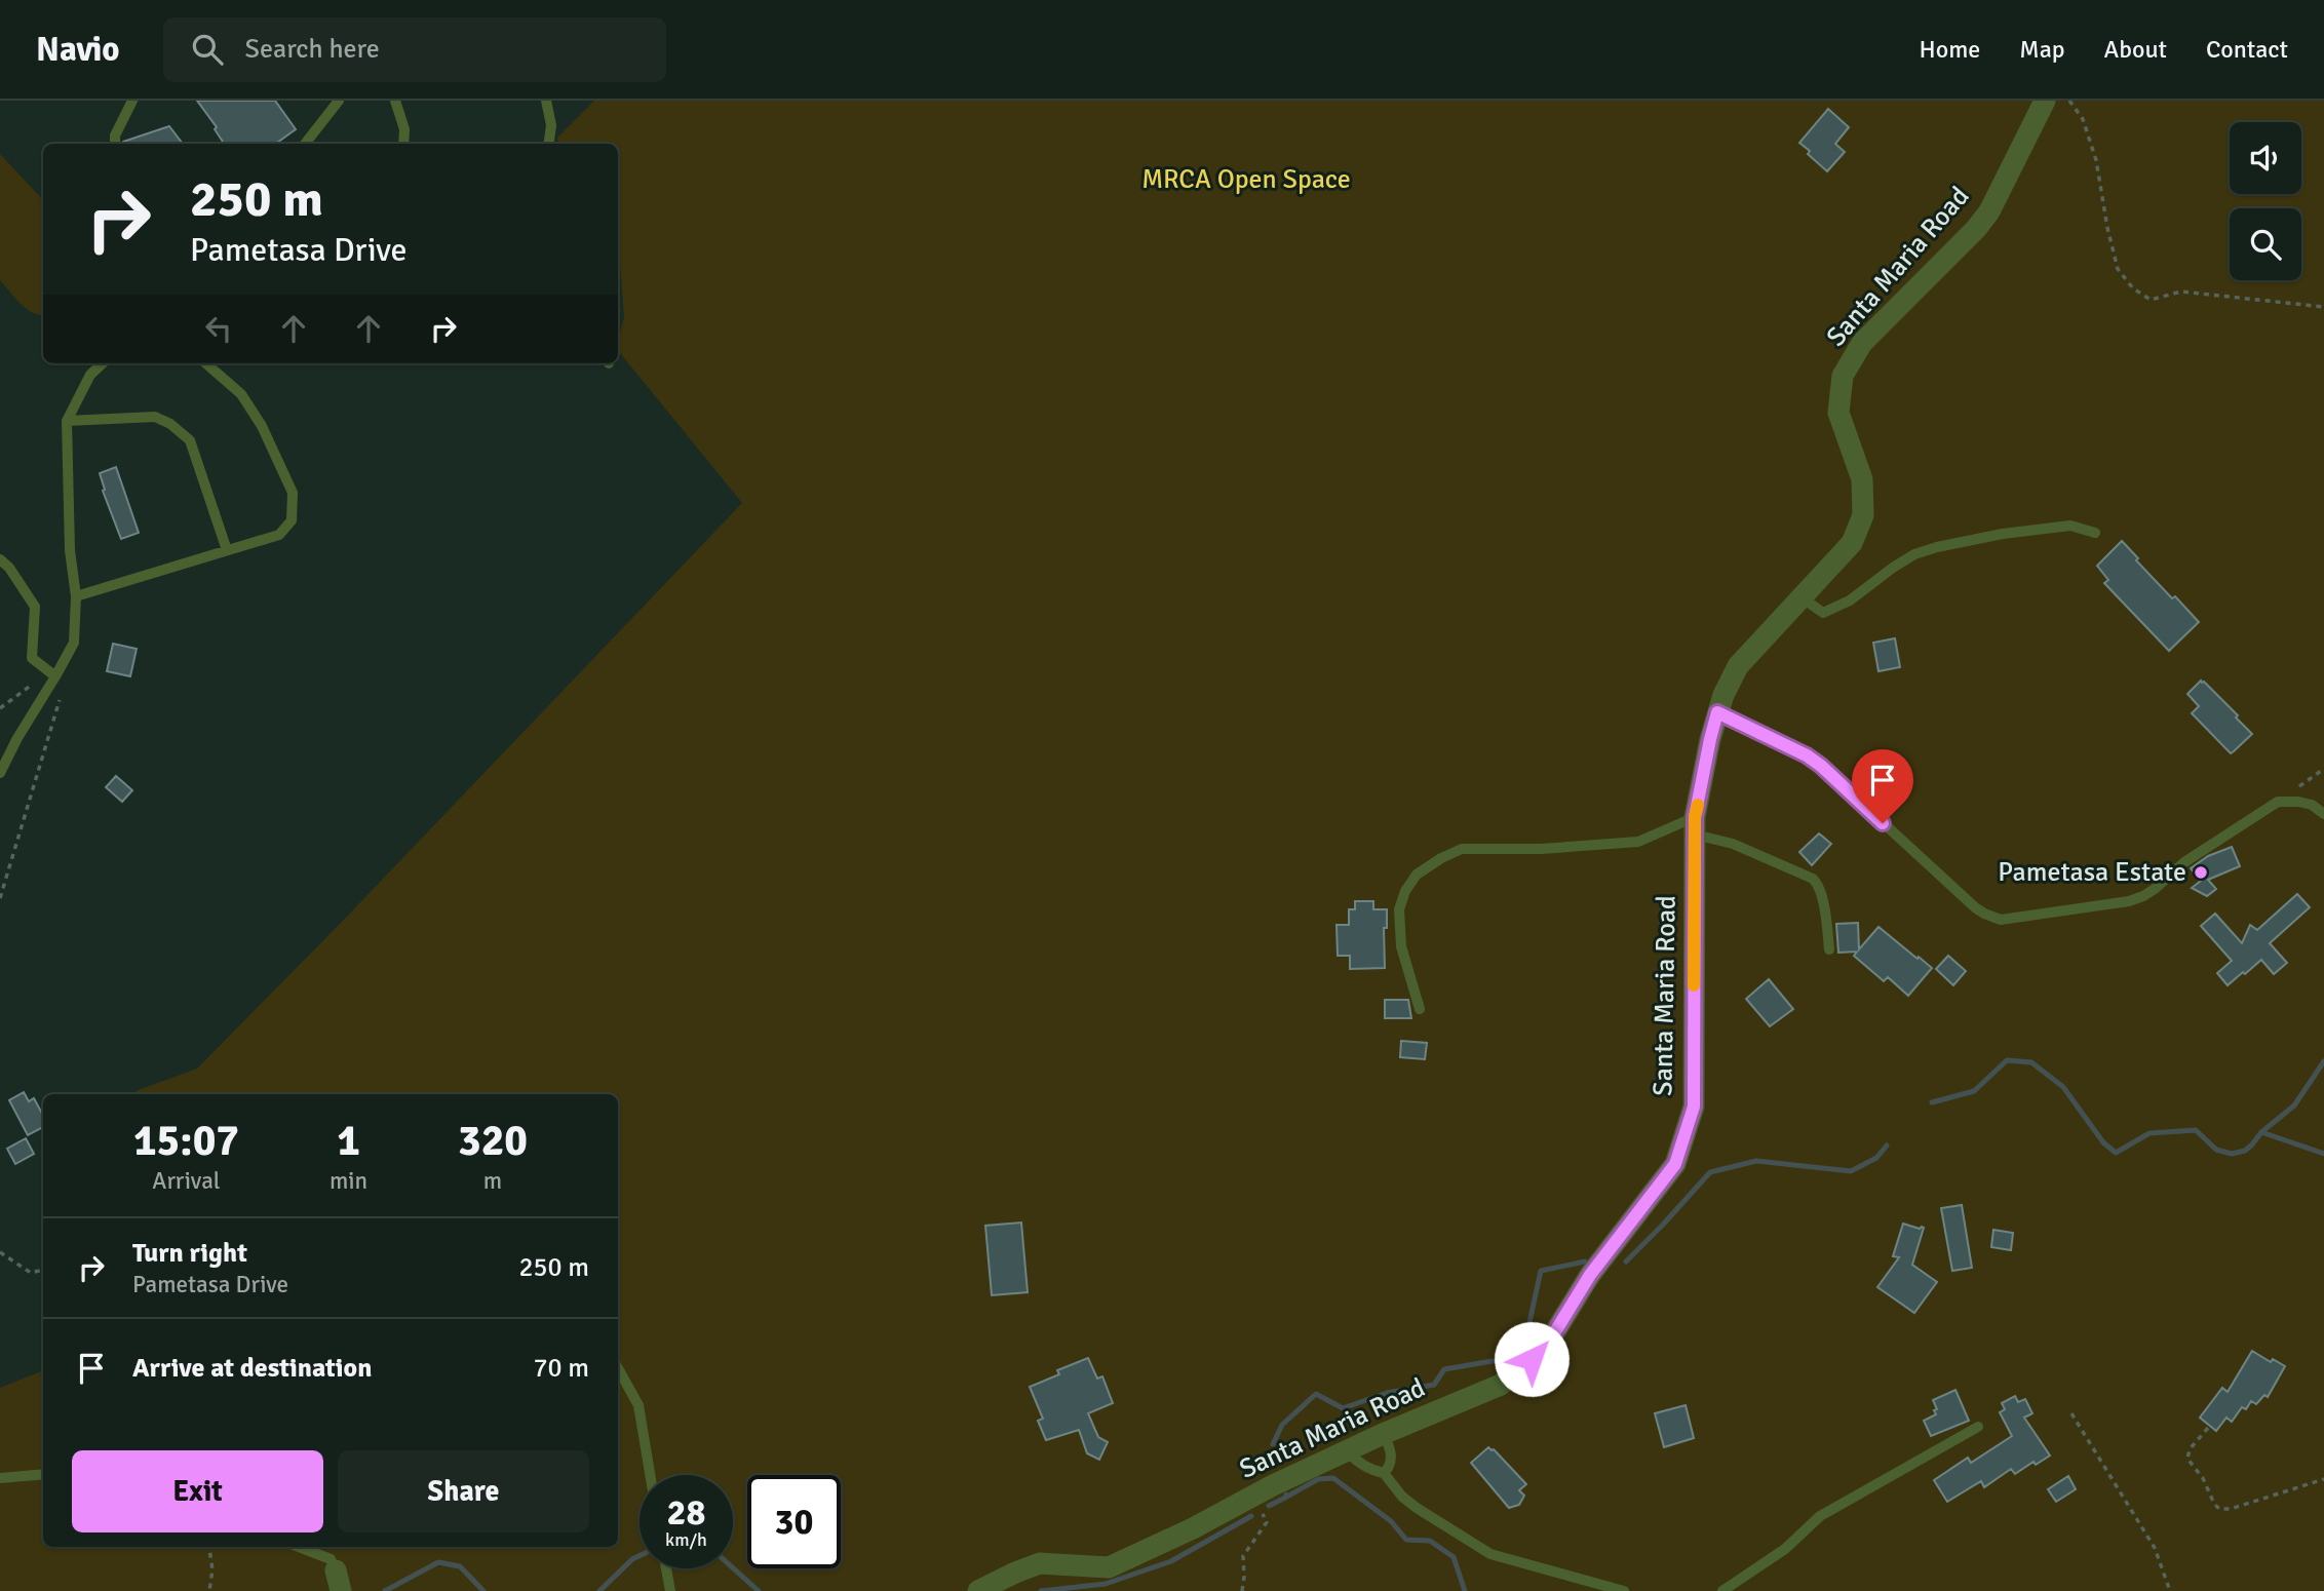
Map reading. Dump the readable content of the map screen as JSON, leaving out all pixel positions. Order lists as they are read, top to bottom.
{
  "streets": {
    "street": ["Santa Maria Road"]
  },
  "parks": ["MRCA Open Space"],
  "places": ["Pametasa Estate"],
  "page": {
    "header": "Navio",
    "search": "Search here",
    "nav": [
      "Home",
      "Map",
      "About",
      "Contact"
    ],
    "turn": ["250 m", "Pametasa Drive"],
    "eta": [
      "15:07",
      "Arrival",
      "1",
      "min",
      "320",
      "m"
    ],
    "list": [
      {
        "name": "Turn right",
        "note": "Pametasa Drive",
        "value": "250 m"
      },
      {
        "name": "Arrive at destination",
        "value": "70 m"
      }
    ],
    "buttons": ["Exit", "Share"],
    "speed": "28 km/h",
    "limit": "30"
  }
}
